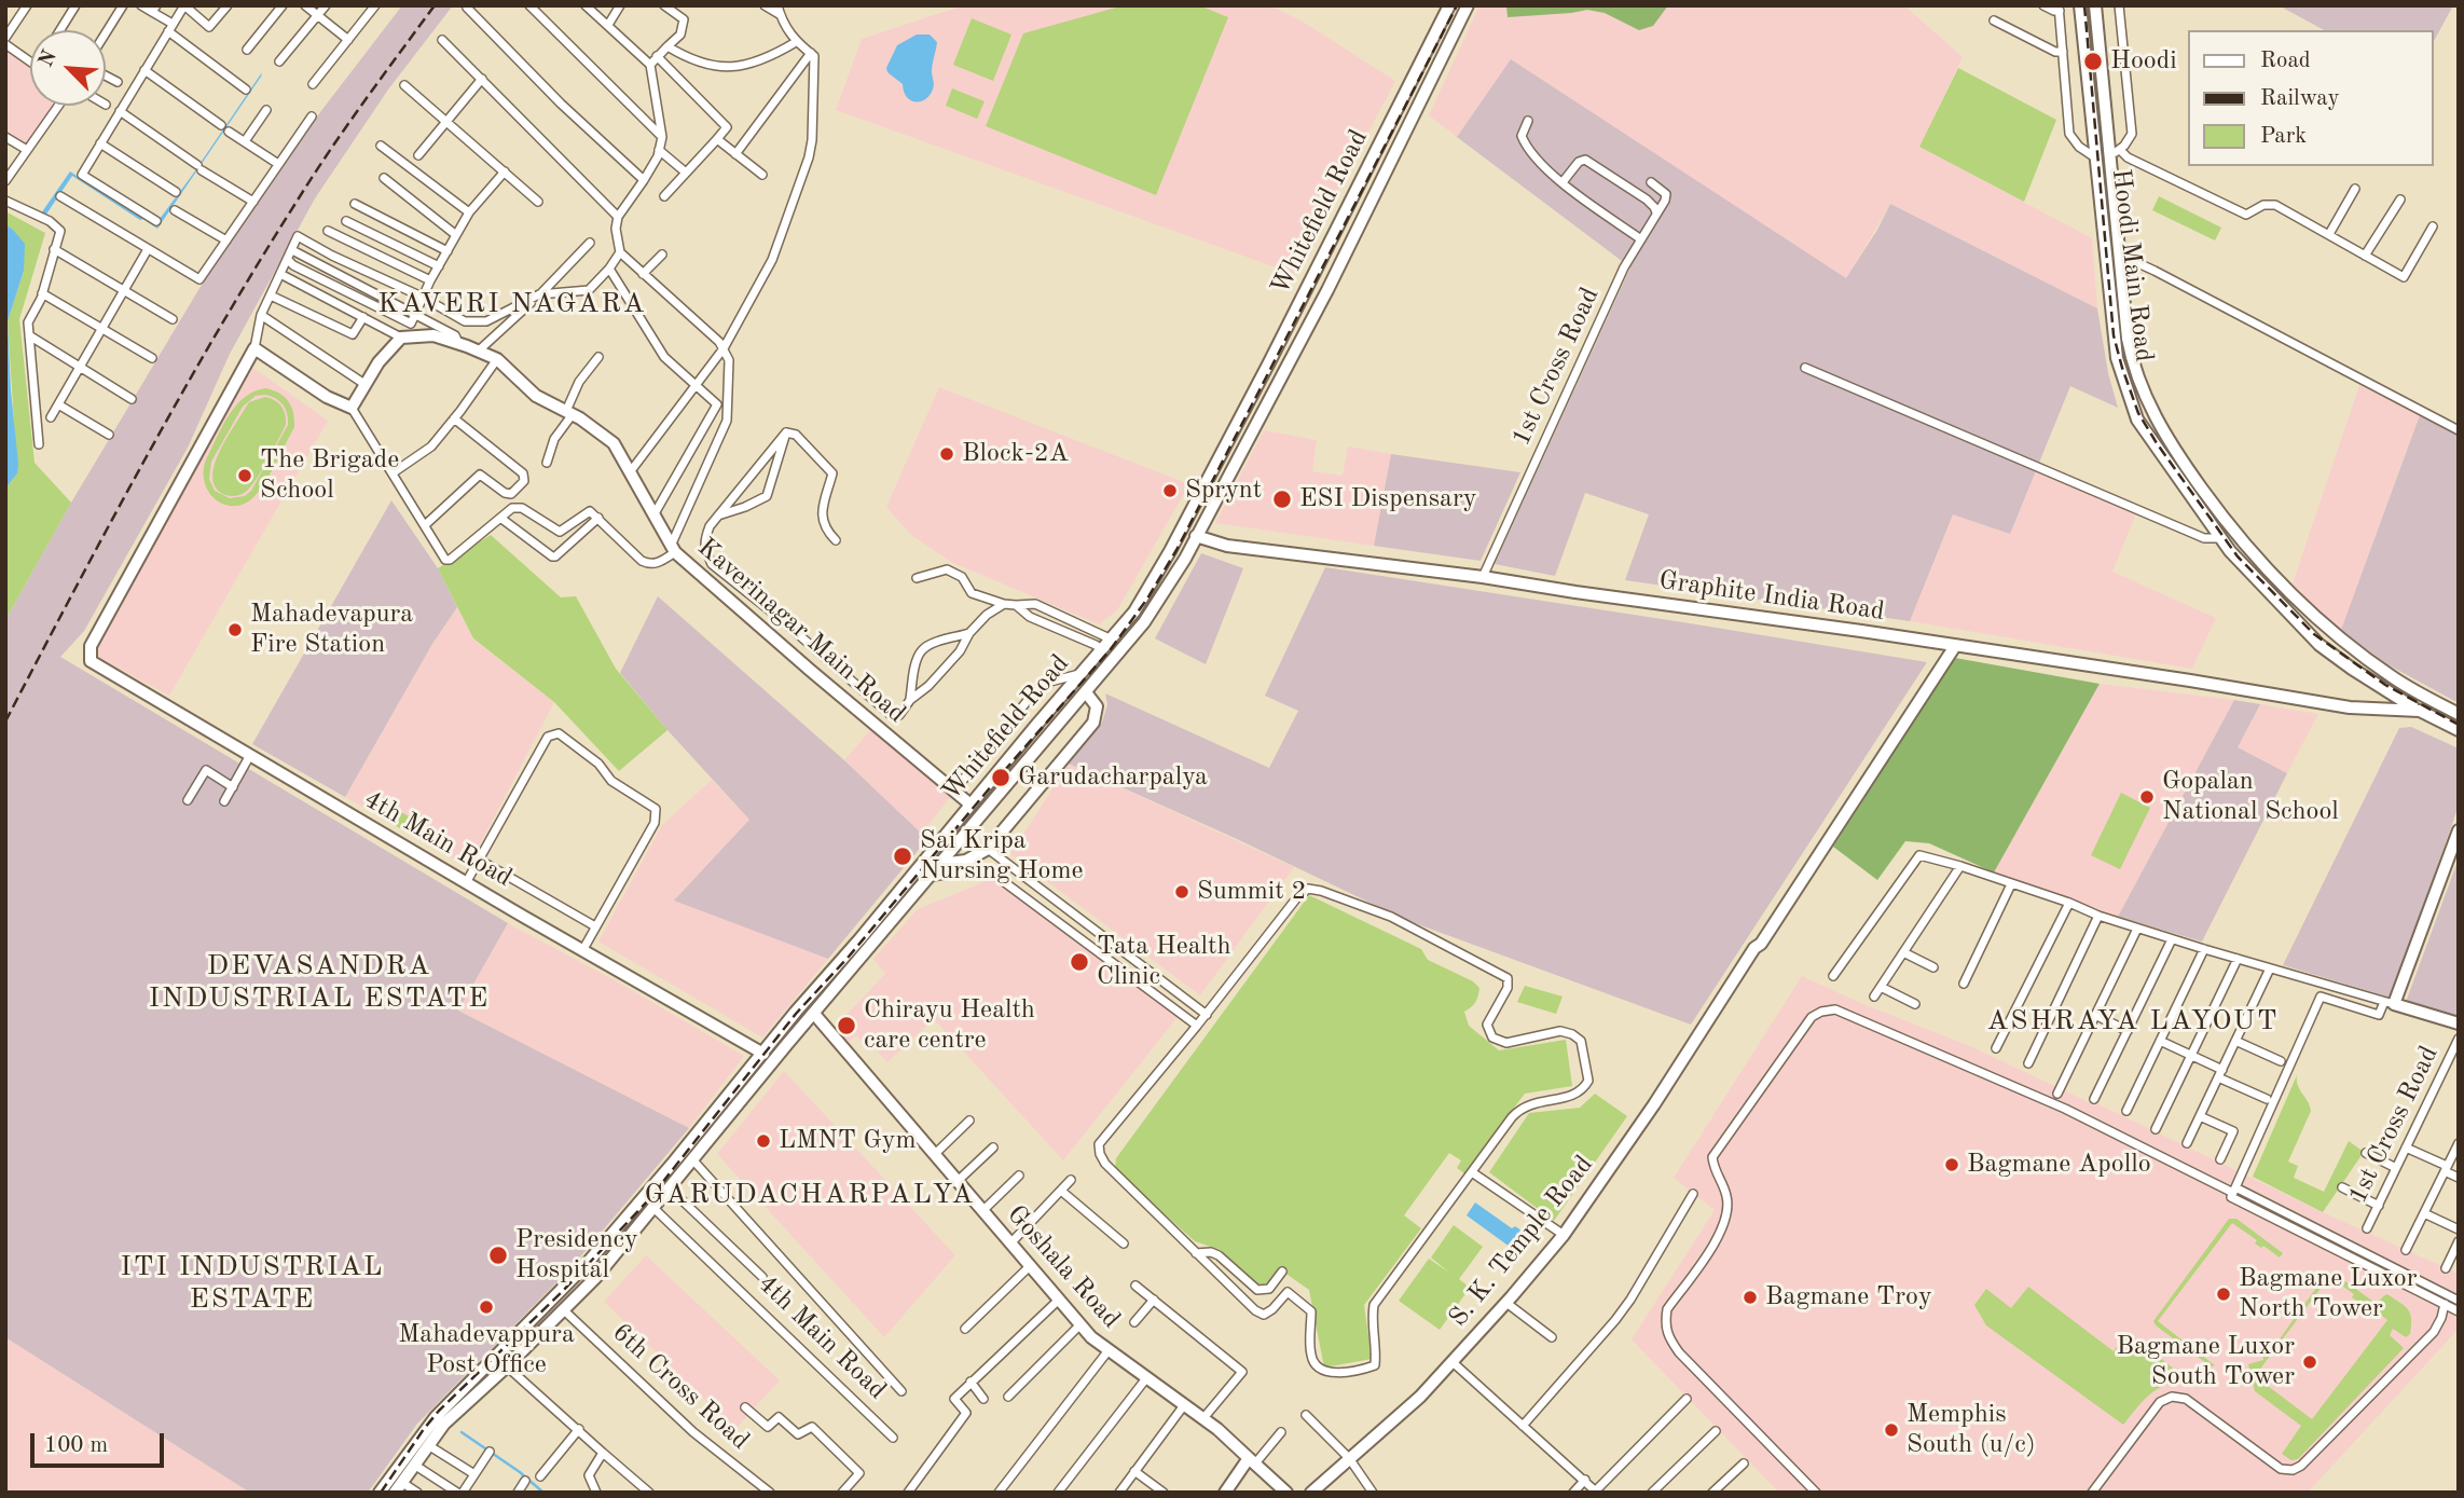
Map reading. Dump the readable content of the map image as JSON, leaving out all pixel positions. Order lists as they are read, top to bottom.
{
  "streets": {
    "main road": [
      "Whitefield Road",
      "Hoodi Main Road",
      "Graphite India Road",
      "Kaverinagar Main Road",
      "4th Main Road",
      "S. K. Temple Road",
      "Goshala Road"
    ],
    "street": ["1st Cross Road", "6th Cross Road"]
  },
  "crossings": [
    ["Whitefield Road", "Graphite India Road"],
    ["Whitefield Road", "Kaverinagar Main Road"],
    ["Whitefield Road", "4th Main Road"],
    ["Whitefield Road", "Goshala Road"],
    ["Whitefield Road", "6th Cross Road"],
    ["Hoodi Main Road", "Graphite India Road"],
    ["1st Cross Road", "Graphite India Road"],
    ["Graphite India Road", "S. K. Temple Road"]
  ],
  "districts": [
    "KAVERI NAGARA",
    "DEVASANDRA INDUSTRIAL ESTATE",
    "ASHRAYA LAYOUT",
    "GARUDACHARPALYA",
    "ITI INDUSTRIAL ESTATE"
  ],
  "places": [
    "Hoodi",
    "Block-2A",
    "The Brigade School",
    "Sprynt",
    "ESI Dispensary",
    "Mahadevapura Fire Station",
    "Garudacharpalya",
    "Gopalan National School",
    "Sai Kripa Nursing Home",
    "Summit 2",
    "Tata Health Clinic",
    "Chirayu Health care centre",
    "LMNT Gym",
    "Bagmane Apollo",
    "Presidency Hospital",
    "Bagmane Luxor North Tower",
    "Bagmane Troy",
    "Mahadevappura Post Office",
    "Bagmane Luxor South Tower",
    "Memphis South (u/c)"
  ],
  "legend": ["Road", "Railway", "Park"],
  "scale_bar": "100 m",
  "north": "top left"
}
